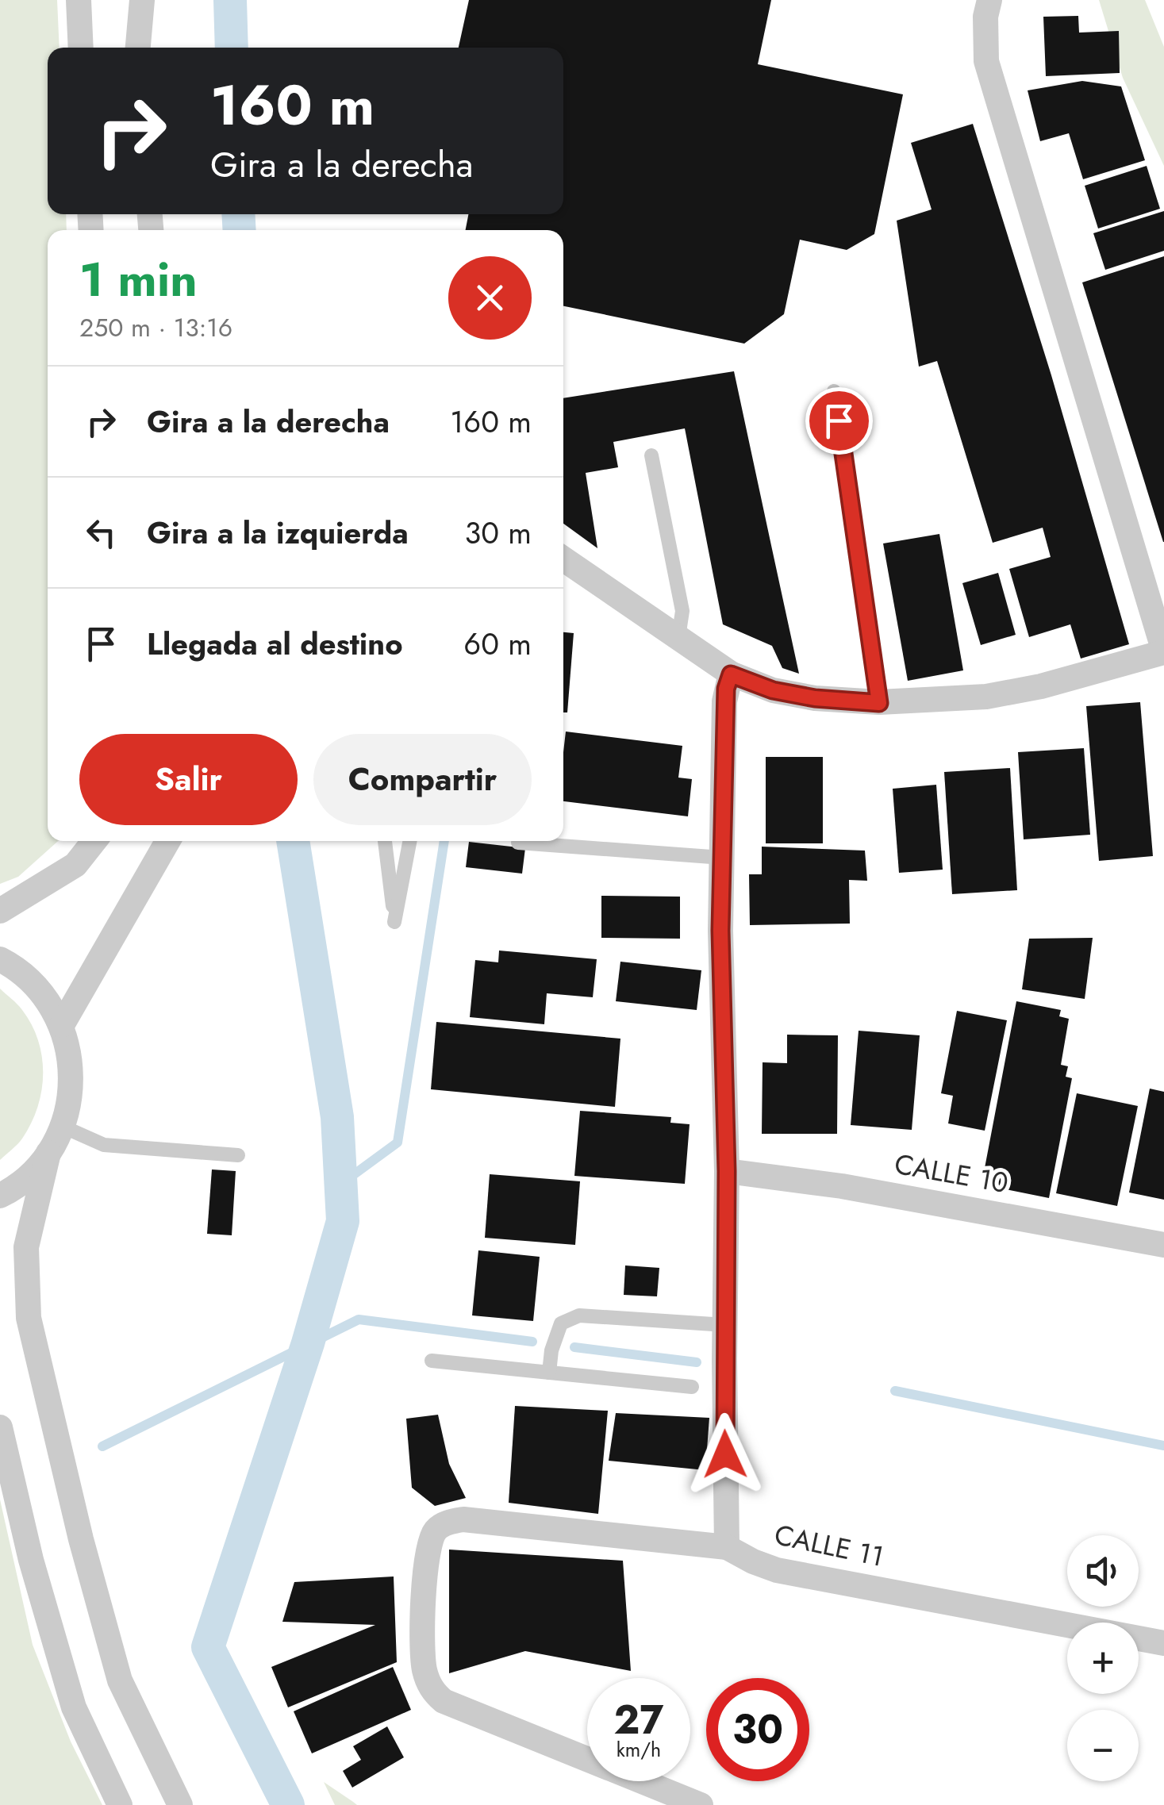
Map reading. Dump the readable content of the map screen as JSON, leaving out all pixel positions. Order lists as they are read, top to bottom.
{
  "streets": {
    "street": ["CALLE 10", "CALLE 11"]
  },
  "page": {
    "turn": ["160 m", "Gira a la derecha"],
    "heading": ["1 min", "250 m · 13:16"],
    "list": [
      {
        "name": "Gira a la derecha",
        "value": "160 m"
      },
      {
        "name": "Gira a la izquierda",
        "value": "30 m"
      },
      {
        "name": "Llegada al destino",
        "value": "60 m"
      }
    ],
    "buttons": ["Salir", "Compartir"],
    "map_buttons": ["+", "−"],
    "speed": "27 km/h",
    "limit": "30"
  }
}
